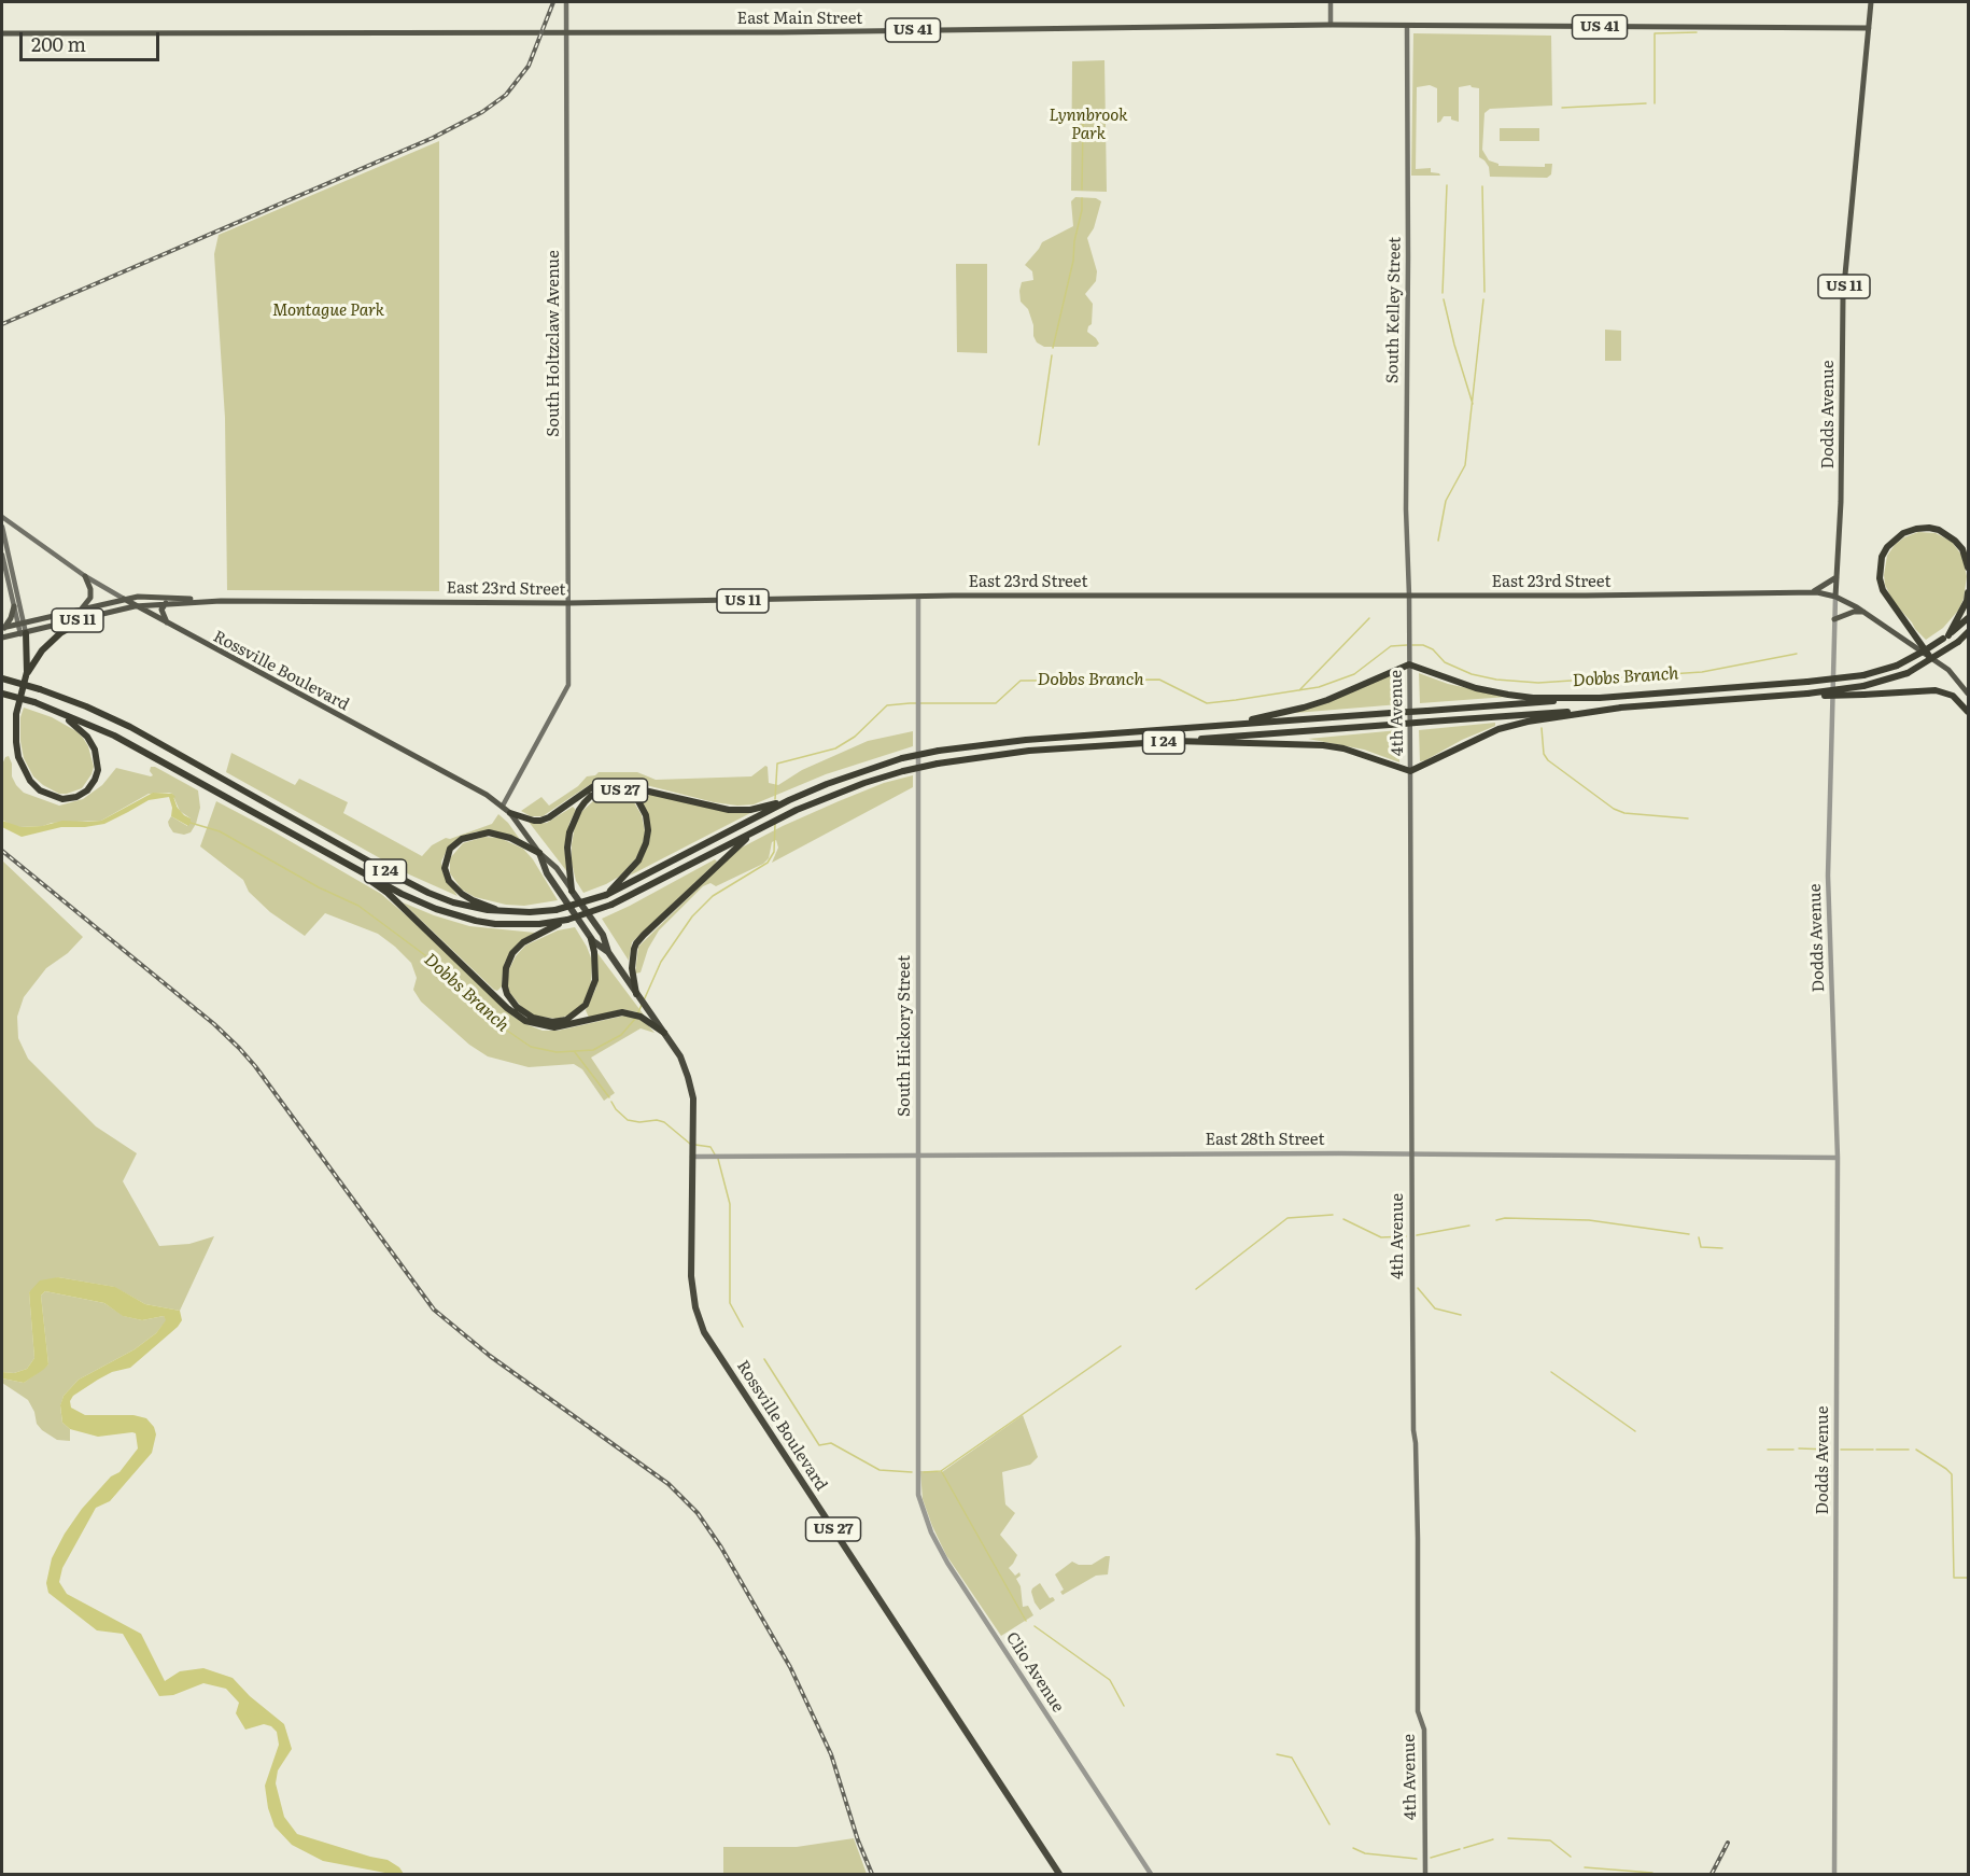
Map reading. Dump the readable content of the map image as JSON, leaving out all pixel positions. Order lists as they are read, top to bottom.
{
  "streets": {
    "highway": ["Rossville Boulevard", "I 24", "US 27"],
    "main road": [
      "East Main Street",
      "US 41",
      "US 11",
      "South Kelley Street",
      "South Holtzclaw Avenue",
      "Dodds Avenue",
      "East 23rd Street",
      "4th Avenue"
    ],
    "street": ["South Hickory Street", "East 28th Street", "Clio Avenue"]
  },
  "crossings": [
    ["East Main Street", "South Kelley Street"],
    ["East Main Street", "South Holtzclaw Avenue"],
    ["East Main Street", "Dodds Avenue"],
    ["South Kelley Street", "East 23rd Street"],
    ["South Kelley Street", "4th Avenue"],
    ["South Holtzclaw Avenue", "East 23rd Street"],
    ["South Holtzclaw Avenue", "Rossville Boulevard"],
    ["Dodds Avenue", "East 23rd Street"],
    ["Dodds Avenue", "East 28th Street"],
    ["East 23rd Street", "Rossville Boulevard"],
    ["East 23rd Street", "4th Avenue"],
    ["East 23rd Street", "South Hickory Street"],
    ["Rossville Boulevard", "US 27"],
    ["Rossville Boulevard", "East 28th Street"],
    ["4th Avenue", "East 28th Street"],
    ["I 24", "US 27"],
    ["South Hickory Street", "East 28th Street"],
    ["South Hickory Street", "Clio Avenue"]
  ],
  "water": ["Dobbs Branch"],
  "parks": ["Lynnbrook Park", "Montague Park"],
  "scale_bar": "200 m"
}
